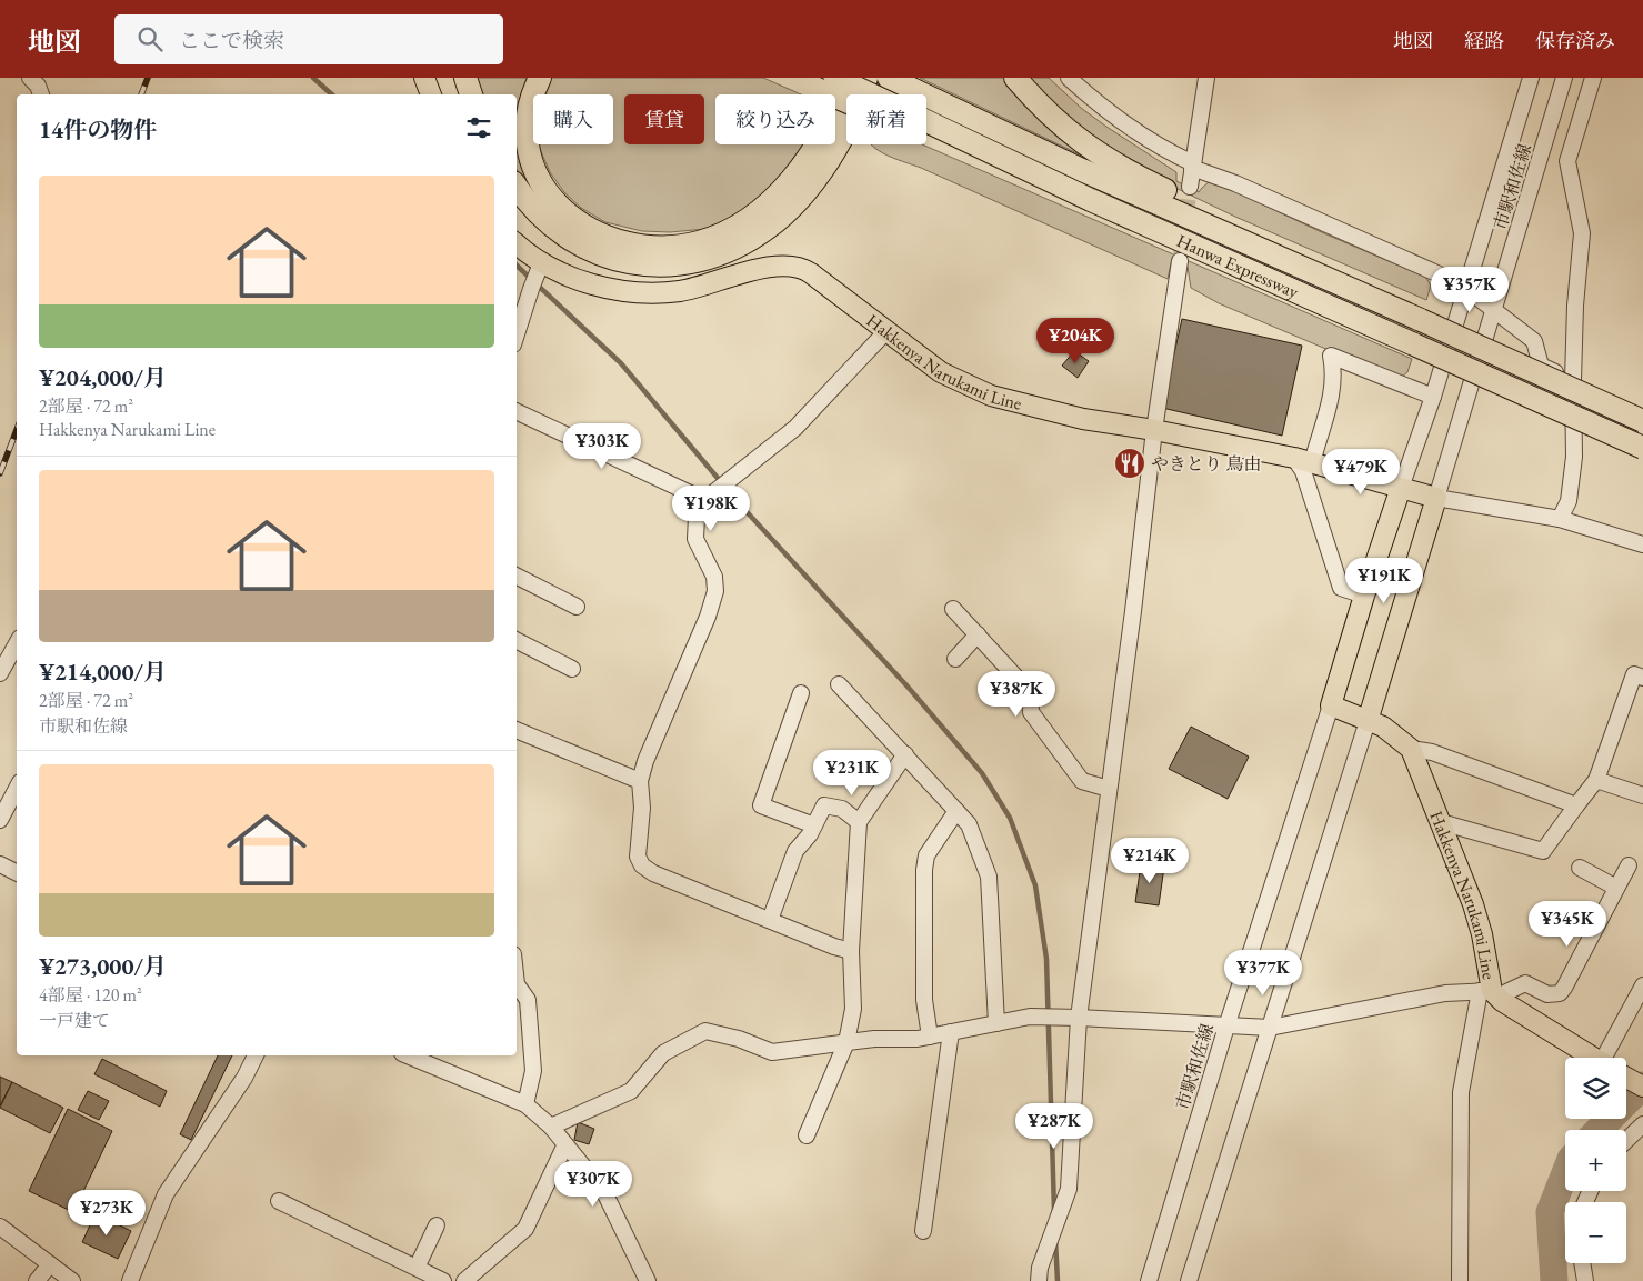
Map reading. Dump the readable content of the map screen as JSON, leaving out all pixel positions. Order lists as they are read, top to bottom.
{
  "streets": {
    "highway": ["Hanwa Expressway"],
    "main road": ["Hakkenya Narukami Line"],
    "street": ["市駅和佐線"]
  },
  "crossings": [
    ["市駅和佐線", "Hakkenya Narukami Line"]
  ],
  "places": {
    "restaurant": ["やきとり 鳥由"]
  },
  "page": {
    "header": "地図",
    "search": "ここで検索",
    "nav": ["地図", "経路", "保存済み"],
    "chip": [
      "購入",
      "賃貸",
      "絞り込み",
      "新着"
    ],
    "heading": "14件の物件",
    "list": [
      {
        "name": "¥204,000/月",
        "note": "2部屋 · 72 m² · Hakkenya Narukami Line"
      },
      {
        "name": "¥214,000/月",
        "note": "2部屋 · 72 m² · 市駅和佐線"
      },
      {
        "name": "¥273,000/月",
        "note": "4部屋 · 120 m² · 一戸建て"
      }
    ],
    "price": [
      "¥357K",
      "¥204K",
      "¥303K",
      "¥479K",
      "¥198K",
      "¥191K",
      "¥387K",
      "¥231K",
      "¥214K",
      "¥345K",
      "¥377K",
      "¥287K",
      "¥307K",
      "¥273K"
    ],
    "map_buttons": ["+", "−"]
  }
}
